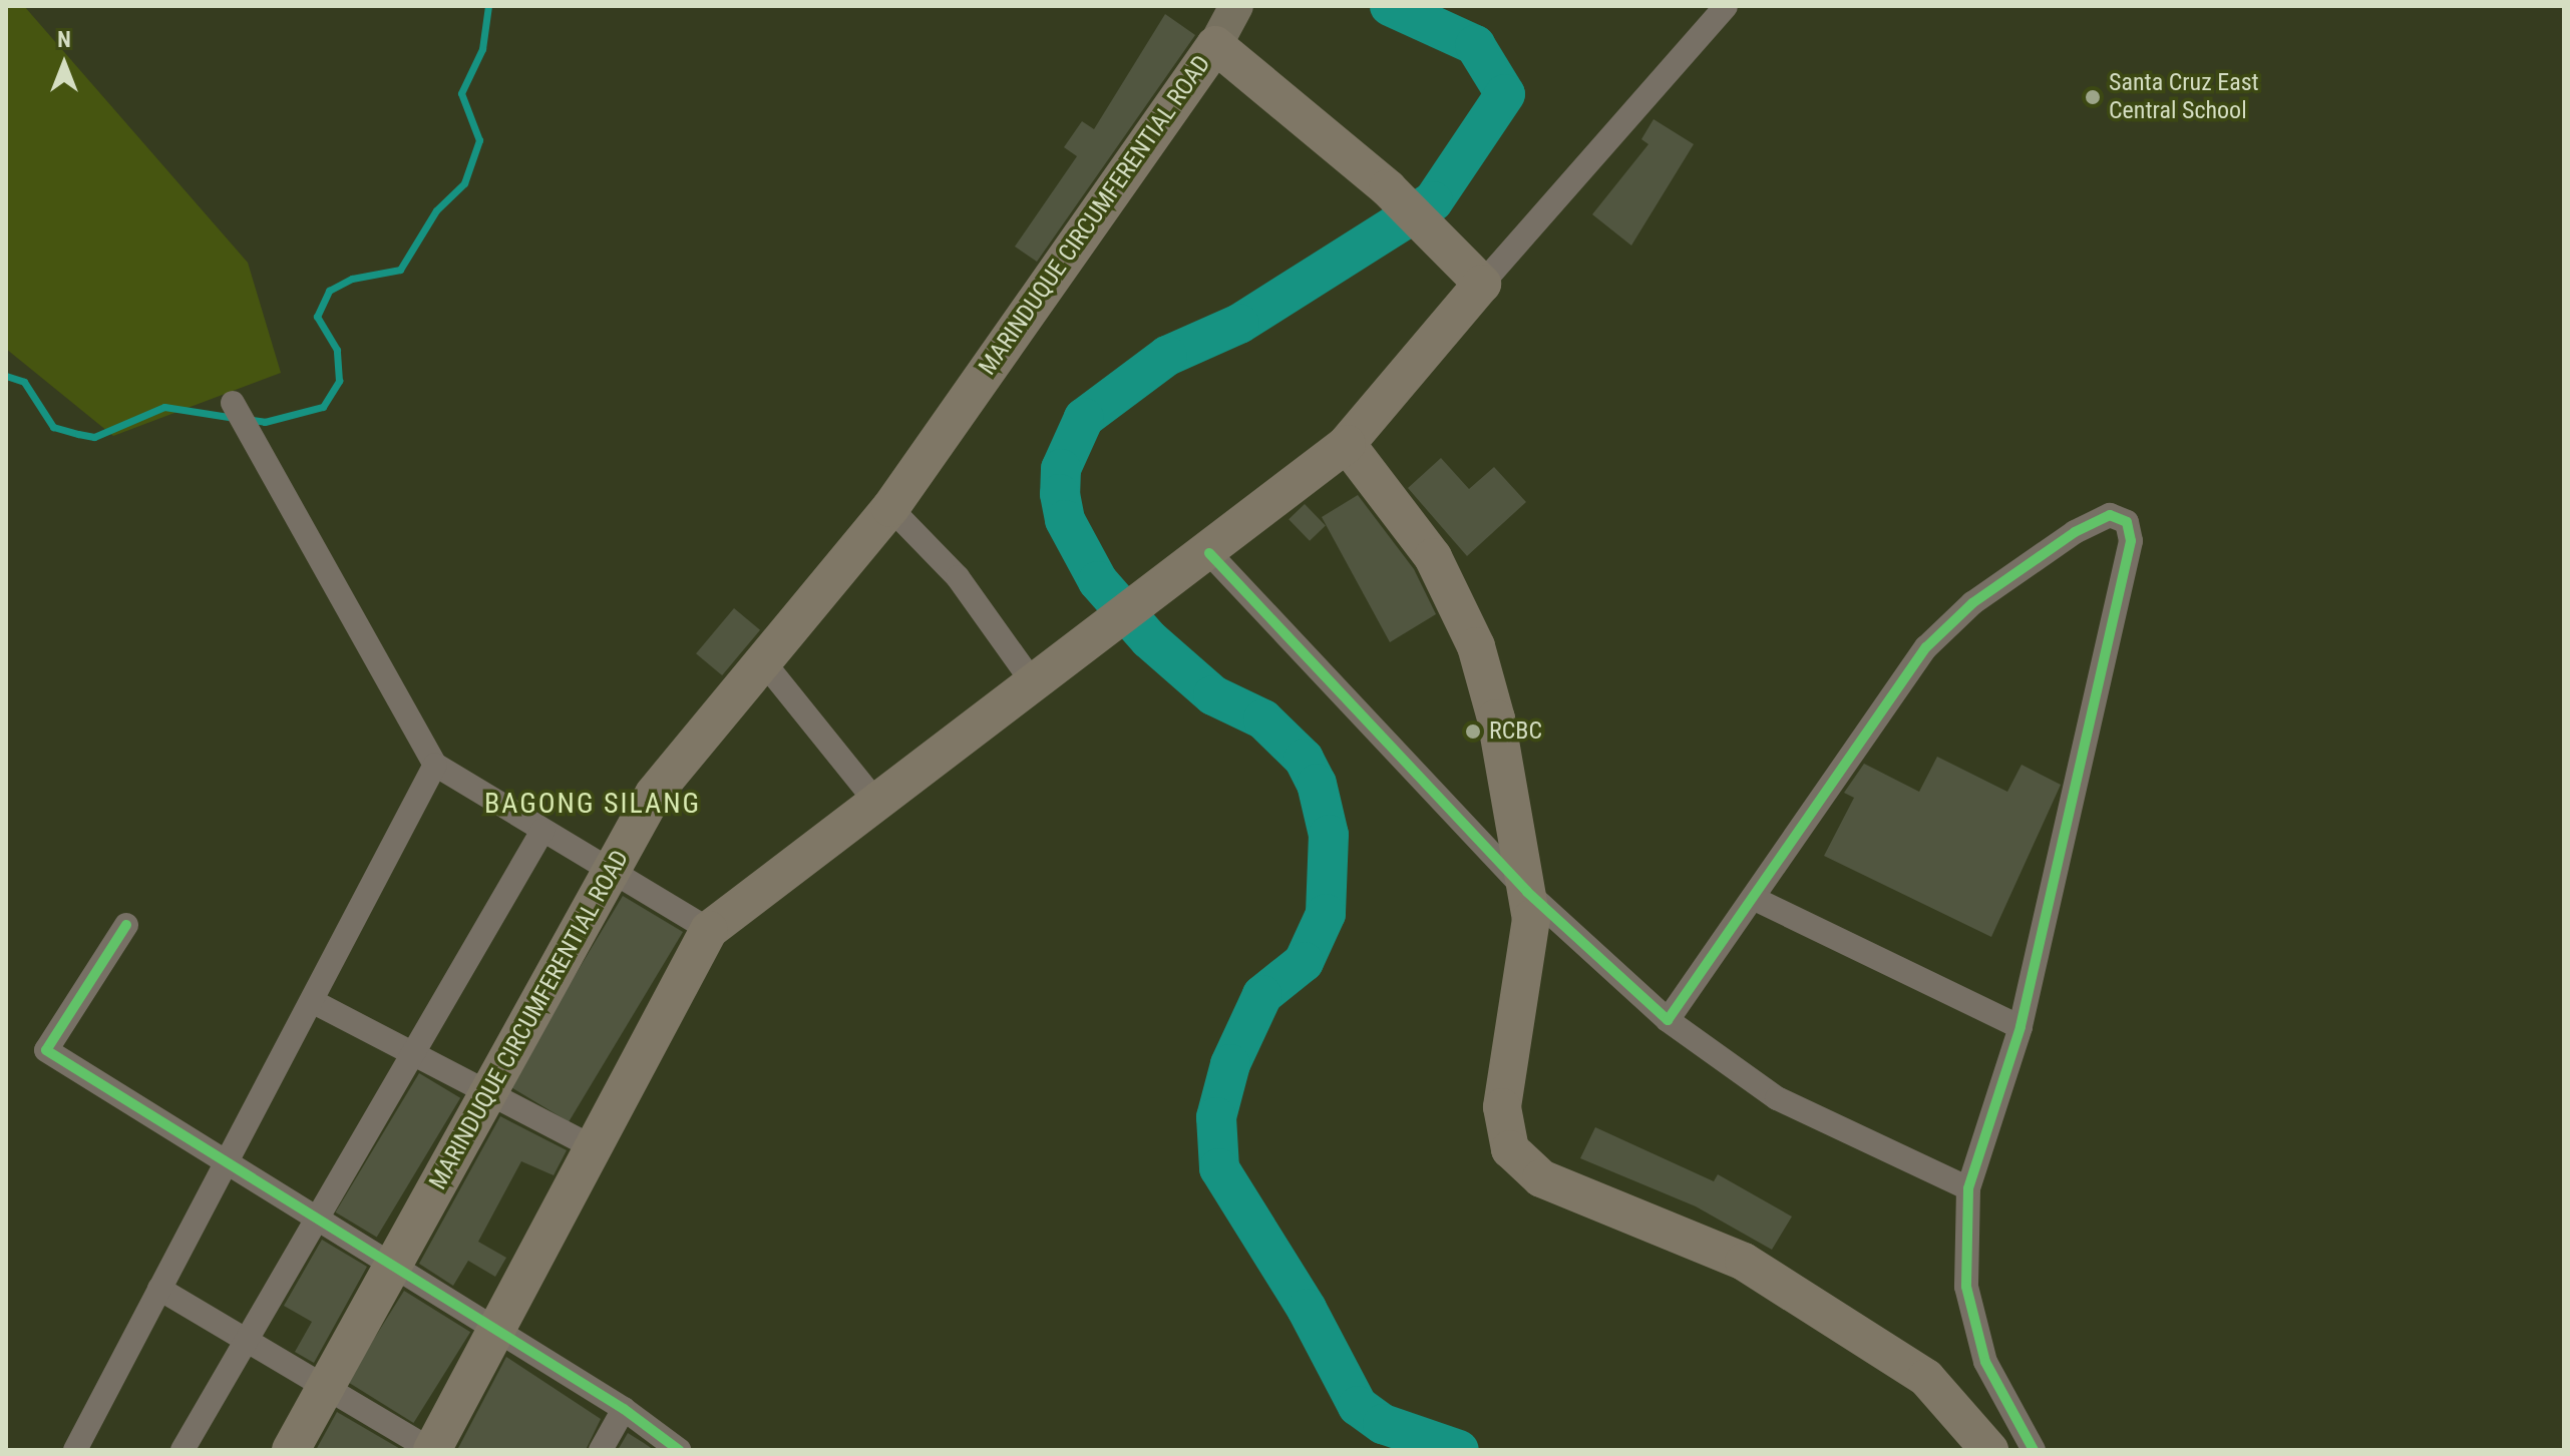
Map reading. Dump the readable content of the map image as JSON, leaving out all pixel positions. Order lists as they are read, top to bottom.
{
  "streets": {
    "main road": ["MARINDUQUE CIRCUMFERENTIAL ROAD"]
  },
  "districts": ["BAGONG SILANG"],
  "places": ["Santa Cruz East Central School", "RCBC"],
  "north": "top"
}
